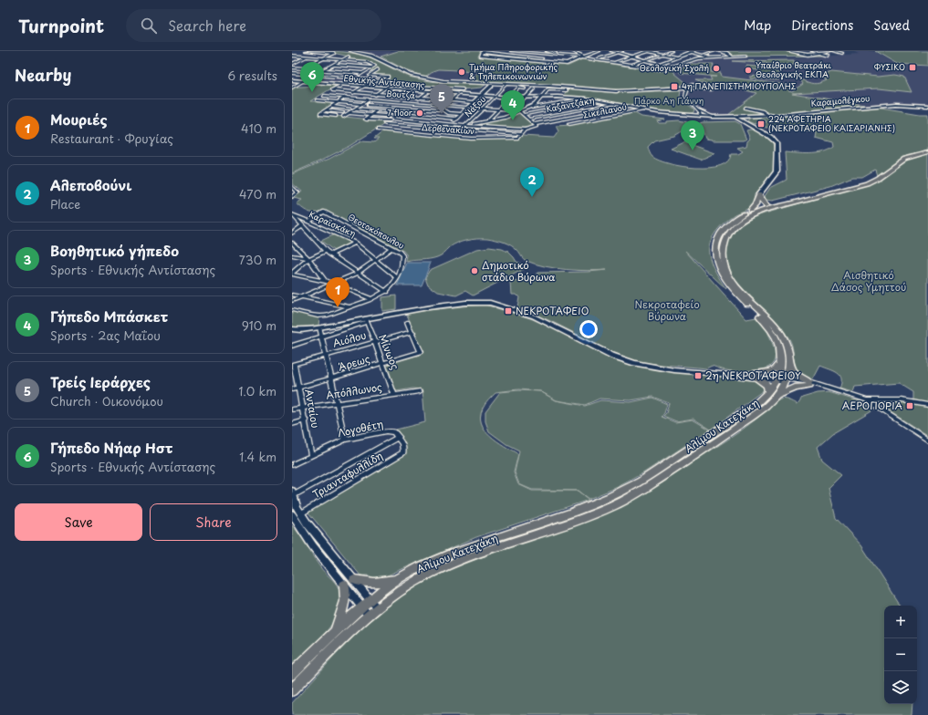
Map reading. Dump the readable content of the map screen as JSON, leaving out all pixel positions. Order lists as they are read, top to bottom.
{
  "streets": {
    "main road": ["Εθνικής Αντίστασης", "Καραμολέγκου", "Αλίμου Κατεχάκη"],
    "street": [
      "Βουτζά",
      "Καζαντζάκη",
      "Νάξου",
      "Σικελιανού",
      "Δερβενακίων",
      "Καραϊσκάκη",
      "Θεοτοκόπουλου",
      "Αιόλου",
      "Μίνωος",
      "Άρεως",
      "Απόλλωνος",
      "Ανταίου",
      "Λογοθέτη",
      "Τριανταφυλλίδη"
    ]
  },
  "crossings": [
    ["Εθνικής Αντίστασης", "Καραμολέγκου"],
    ["Εθνικής Αντίστασης", "Καζαντζάκη"],
    ["Εθνικής Αντίστασης", "Νάξου"],
    ["Εθνικής Αντίστασης", "Σικελιανού"],
    ["Βουτζά", "Νάξου"],
    ["Καραϊσκάκη", "Θεοτοκόπουλου"],
    ["Αιόλου", "Μίνωος"],
    ["Αιόλου", "Άρεως"],
    ["Αιόλου", "Ανταίου"],
    ["Μίνωος", "Άρεως"],
    ["Μίνωος", "Απόλλωνος"],
    ["Άρεως", "Ανταίου"],
    ["Απόλλωνος", "Ανταίου"],
    ["Ανταίου", "Λογοθέτη"],
    ["Λογοθέτη", "Τριανταφυλλίδη"]
  ],
  "parks": ["Πάρκο Αη Γιάννη", "Αισθητικό Δάσος Υμηττού", "Νεκροταφείο Βύρωνα"],
  "places": {
    "transit": [
      "ΦΥΣΙΚΟ",
      "4η ΠΑΝΕΠΙΣΤΗΜΙΟΥΠΟΛΗΣ",
      "224 ΑΦΕΤΗΡΙΑ (ΝΕΚΡΟΤΑΦΕΙΟ ΚΑΙΣΑΡΙΑΝΗΣ)",
      "ΝΕΚΡΟΤΑΦΕΙΟ",
      "2η ΝΕΚΡΟΤΑΦΕΙΟΥ",
      "ΑΕΡΟΠΟΡΙΑ"
    ],
    "other": [
      "Θεολογική Σχολή",
      "Υπαίθριο θεατράκι Θεολογικής ΕΚΠΑ",
      "Τμήμα Πληροφορικής & Τηλεπικοινωνιών",
      "7 floor",
      "Δημοτικό στάδιο Βύρωνα"
    ]
  },
  "page": {
    "header": "Turnpoint",
    "search": "Search here",
    "nav": ["Map", "Directions", "Saved"],
    "heading": ["Nearby", "6 results"],
    "pins": [
      "6",
      "5",
      "4",
      "3",
      "2",
      "1"
    ],
    "list": [
      {
        "mark": "1",
        "name": "Μουριές",
        "note": "Restaurant · Φρυγίας",
        "value": "410 m"
      },
      {
        "mark": "2",
        "name": "Αλεποβούνι",
        "note": "Place",
        "value": "470 m"
      },
      {
        "mark": "3",
        "name": "Βοηθητικό γήπεδο",
        "note": "Sports · Εθνικής Αντίστασης",
        "value": "730 m"
      },
      {
        "mark": "4",
        "name": "Γήπεδο Μπάσκετ",
        "note": "Sports · 2ας Μαΐου",
        "value": "910 m"
      },
      {
        "mark": "5",
        "name": "Τρείς Ιεράρχες",
        "note": "Church · Οικονόμου",
        "value": "1.0 km"
      },
      {
        "mark": "6",
        "name": "Γήπεδο Νήαρ Ηστ",
        "note": "Sports · Εθνικής Αντίστασης",
        "value": "1.4 km"
      }
    ],
    "buttons": ["Save", "Share"],
    "map_buttons": ["+", "−"]
  }
}
